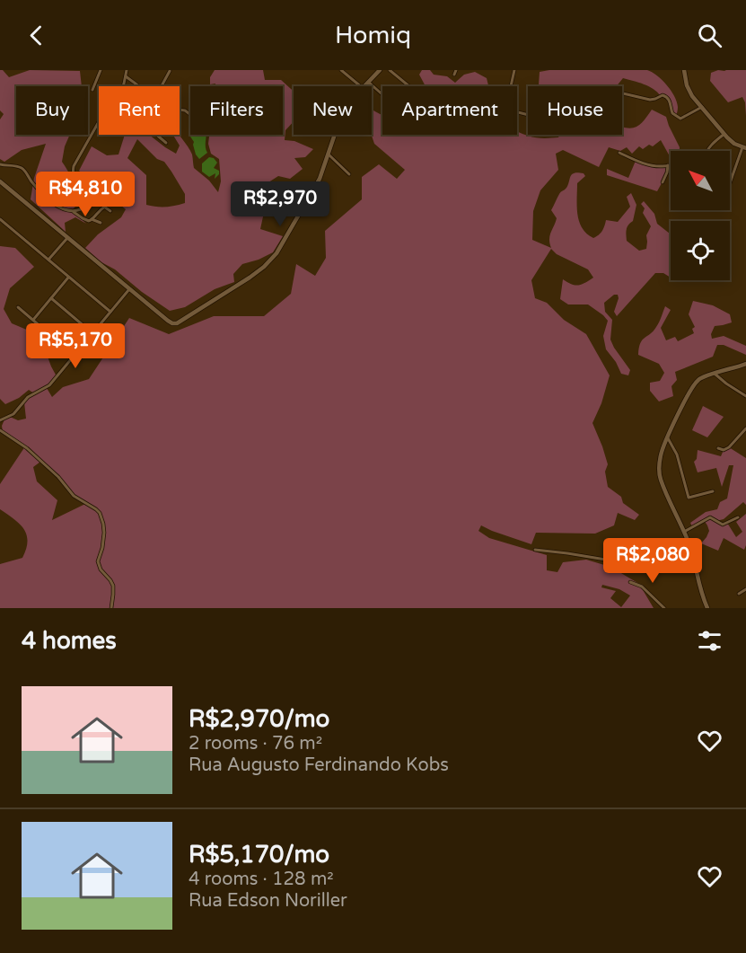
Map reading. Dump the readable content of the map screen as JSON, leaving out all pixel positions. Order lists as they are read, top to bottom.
{
  "north": "top left",
  "page": {
    "header": "Homiq",
    "chip": [
      "Buy",
      "Rent",
      "Filters",
      "New",
      "Apartment",
      "House"
    ],
    "price": [
      "R$4,810",
      "R$2,970",
      "R$5,170",
      "R$2,080"
    ],
    "heading": "4 homes",
    "list": [
      {
        "name": "R$2,970/mo",
        "note": "2 rooms · 76 m² · Rua Augusto Ferdinando Kobs"
      },
      {
        "name": "R$5,170/mo",
        "note": "4 rooms · 128 m² · Rua Edson Noriller"
      }
    ]
  }
}
